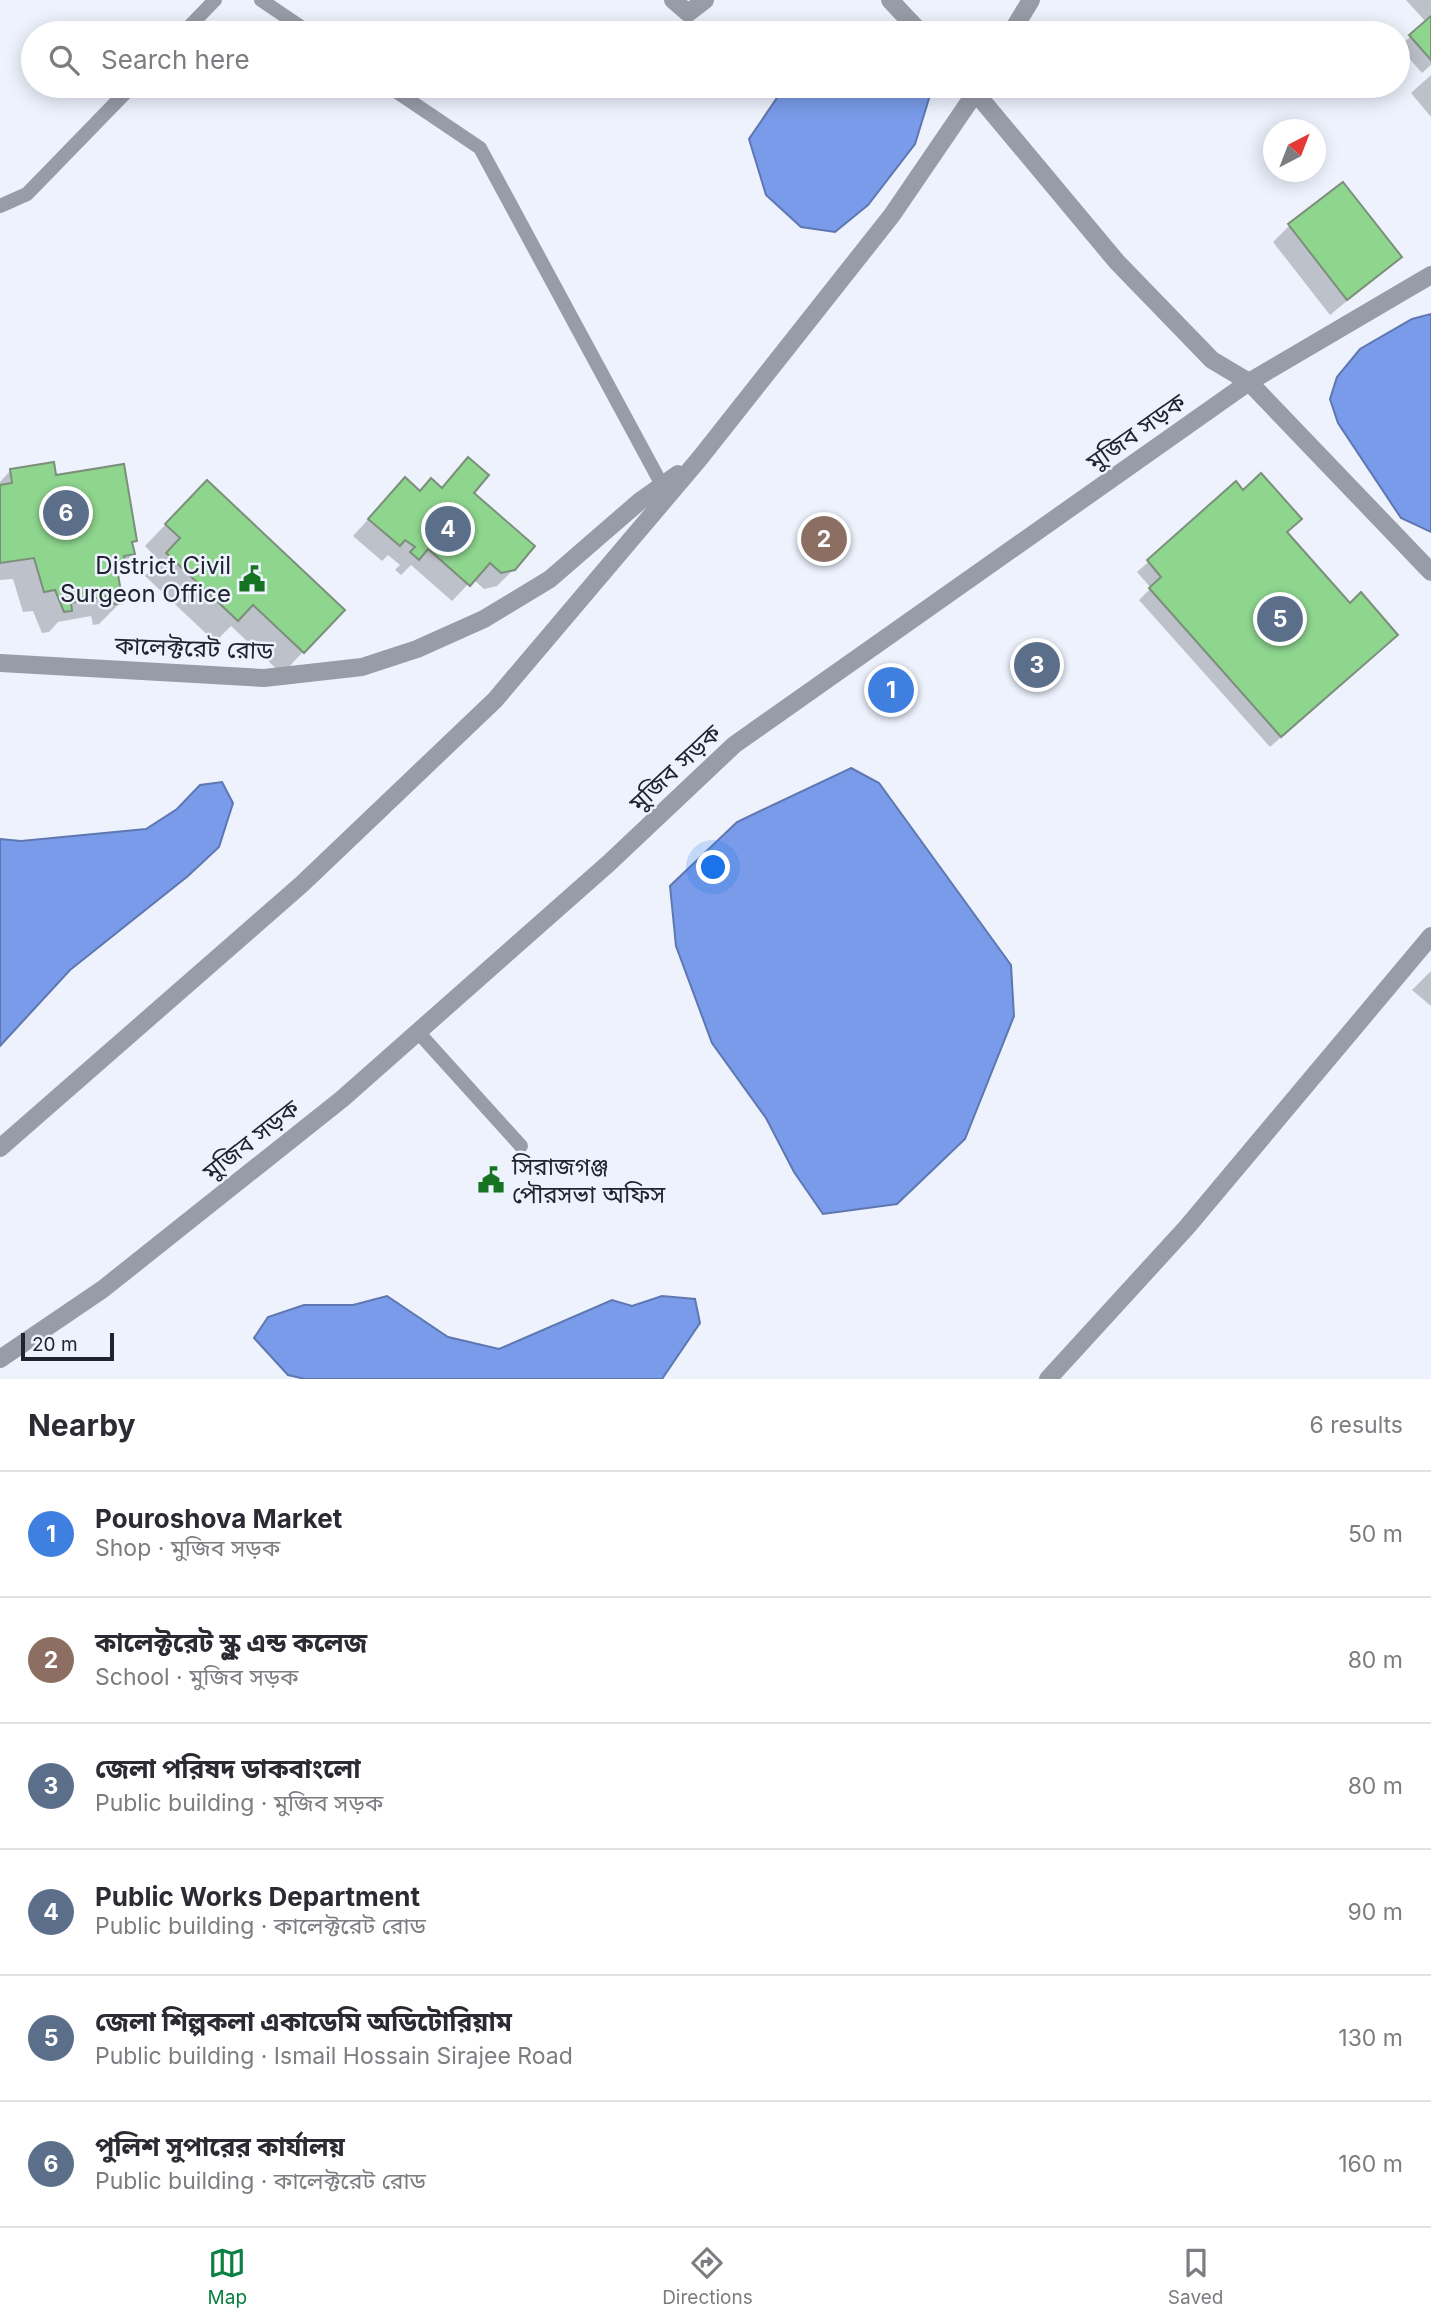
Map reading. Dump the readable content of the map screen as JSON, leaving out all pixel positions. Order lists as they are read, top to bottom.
{
  "streets": {
    "street": ["মুজিব সড়ক", "কালেক্টরেট রোড"]
  },
  "places": {
    "public building": ["District Civil Surgeon Office", "সিরাজগঞ্জ পৌরসভা অফিস"]
  },
  "scale_bar": "20 m",
  "north": "top right",
  "page": {
    "search": "Search here",
    "pins": [
      "6",
      "4",
      "2",
      "5",
      "3",
      "1"
    ],
    "scale": "20 m",
    "heading": ["Nearby", "6 results"],
    "list": [
      {
        "mark": "1",
        "name": "Pouroshova Market",
        "note": "Shop · মুজিব সড়ক",
        "value": "50 m"
      },
      {
        "mark": "2",
        "name": "কালেক্টরেট স্কুল এন্ড কলেজ",
        "note": "School · মুজিব সড়ক",
        "value": "80 m"
      },
      {
        "mark": "3",
        "name": "জেলা পরিষদ ডাকবাংলো",
        "note": "Public building · মুজিব সড়ক",
        "value": "80 m"
      },
      {
        "mark": "4",
        "name": "Public Works Department",
        "note": "Public building · কালেক্টরেট রোড",
        "value": "90 m"
      },
      {
        "mark": "5",
        "name": "জেলা শিল্পকলা একাডেমি অডিটোরিয়াম",
        "note": "Public building · Ismail Hossain Sirajee Road",
        "value": "130 m"
      },
      {
        "mark": "6",
        "name": "পুলিশ সুপারের কার্যালয়",
        "note": "Public building · কালেক্টরেট রোড",
        "value": "160 m"
      }
    ],
    "nav": ["Map", "Directions", "Saved"]
  }
}
